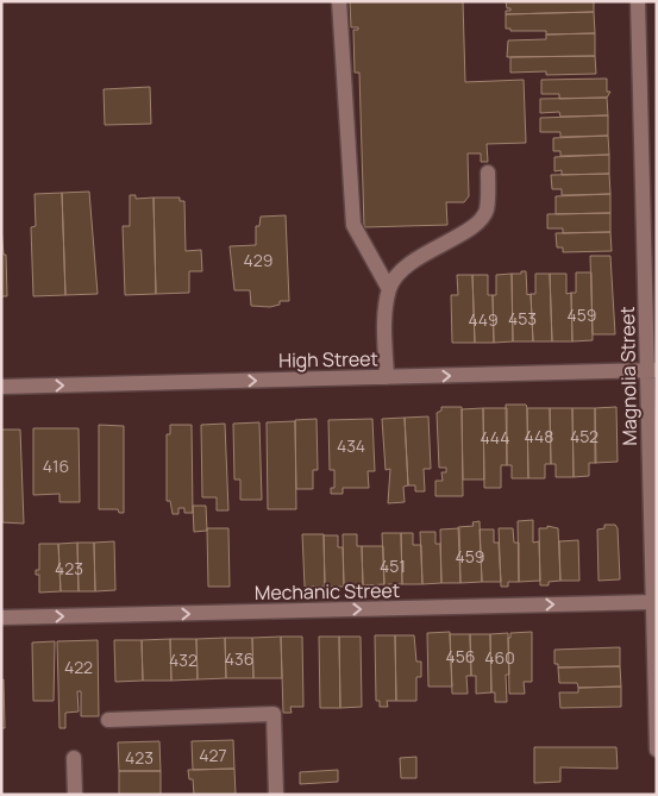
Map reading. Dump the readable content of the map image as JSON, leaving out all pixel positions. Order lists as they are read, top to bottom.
{
  "streets": {
    "street": ["High Street", "Magnolia Street", "Mechanic Street"]
  },
  "crossings": [
    ["High Street", "Magnolia Street"],
    ["Magnolia Street", "Mechanic Street"]
  ],
  "one_way": ["High Street", "Mechanic Street"],
  "house_numbers": [
    "429",
    "459",
    "453",
    "449",
    "448",
    "452",
    "444",
    "434",
    "416",
    "459",
    "451",
    "423",
    "456",
    "460",
    "436",
    "432",
    "422",
    "427",
    "423"
  ]
}
